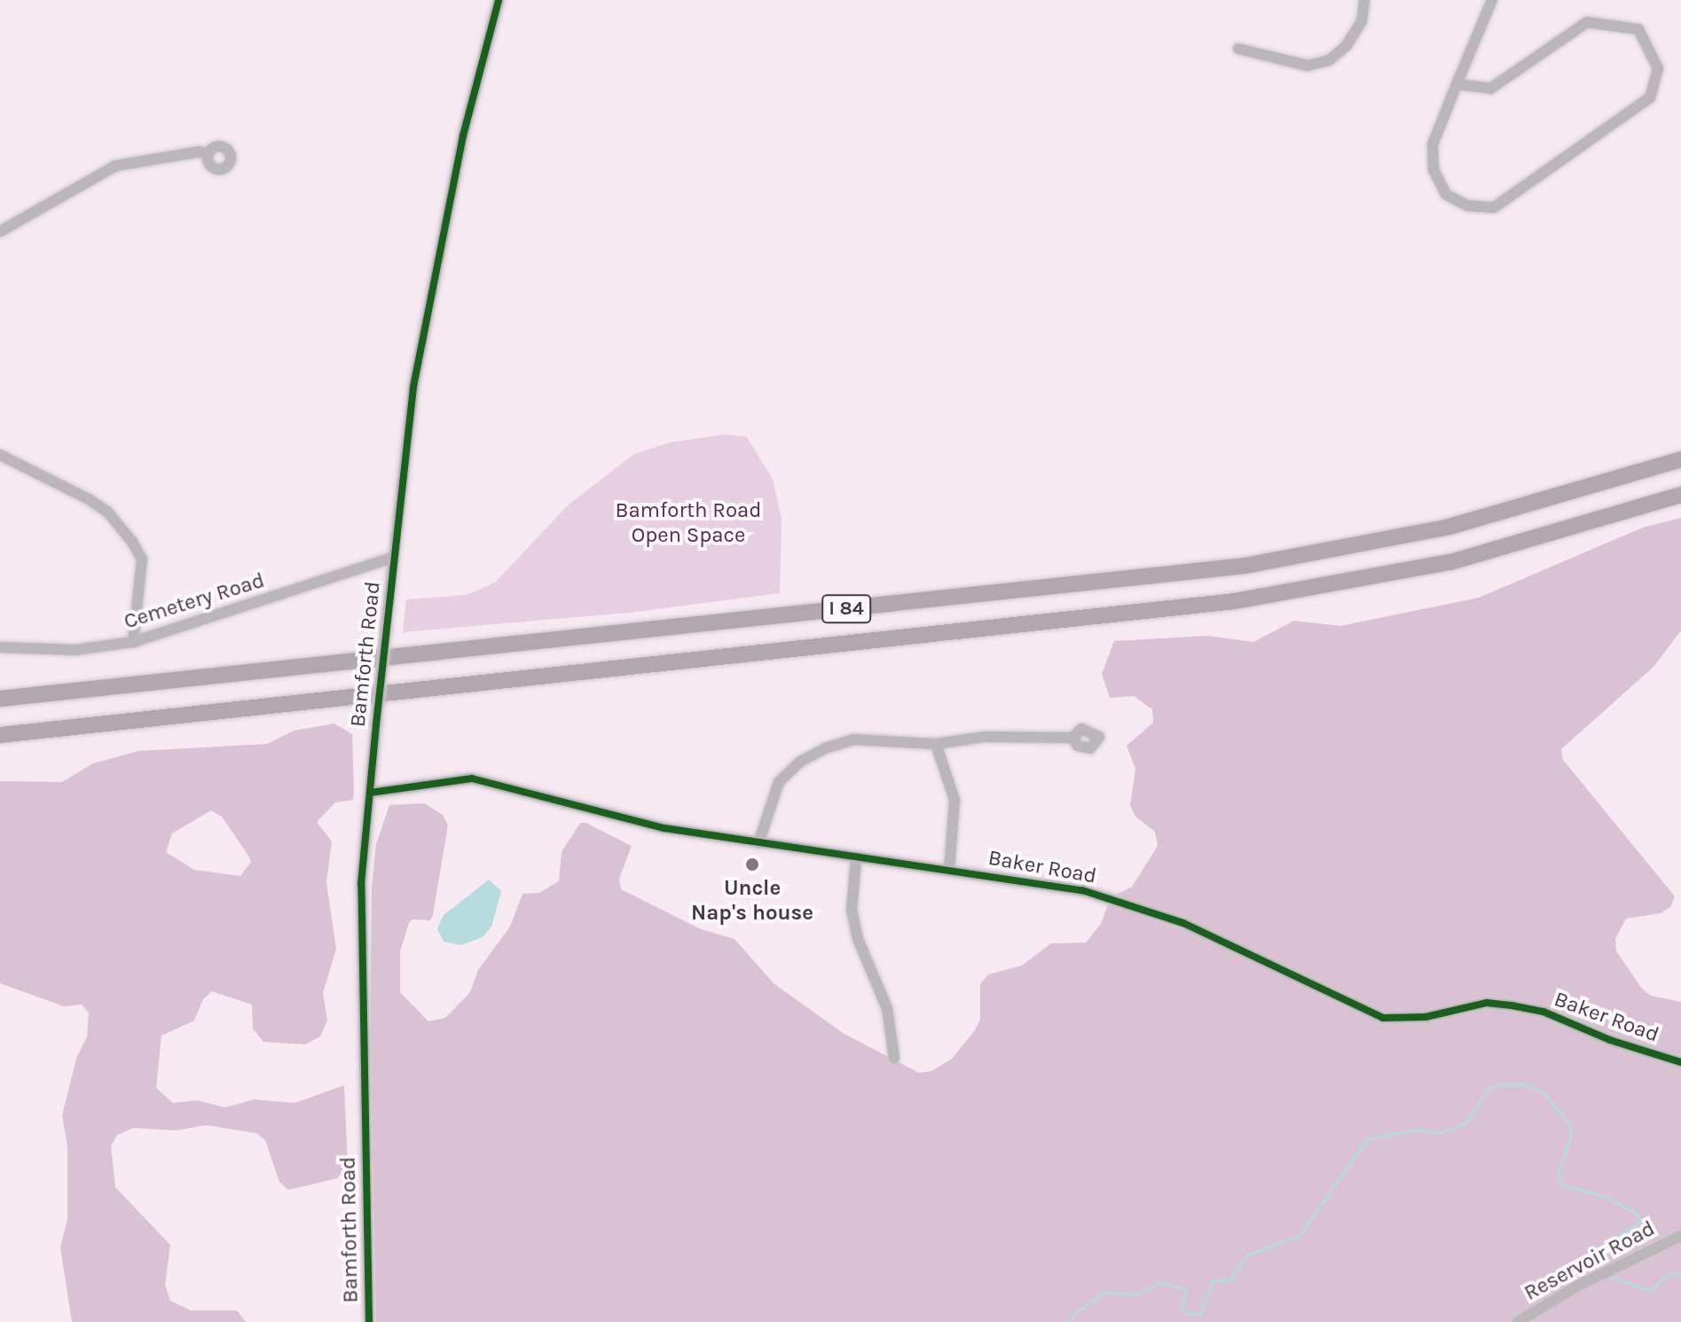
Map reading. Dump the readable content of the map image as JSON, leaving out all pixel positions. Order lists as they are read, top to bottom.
{
  "streets": {
    "highway": ["I 84"],
    "street": [
      "Cemetery Road",
      "Bamforth Road",
      "Baker Road",
      "Reservoir Road"
    ]
  },
  "crossings": [
    ["Cemetery Road", "Bamforth Road"],
    ["Bamforth Road", "Baker Road"]
  ],
  "parks": ["Bamforth Road Open Space"],
  "places": ["Uncle Nap's house"]
}
